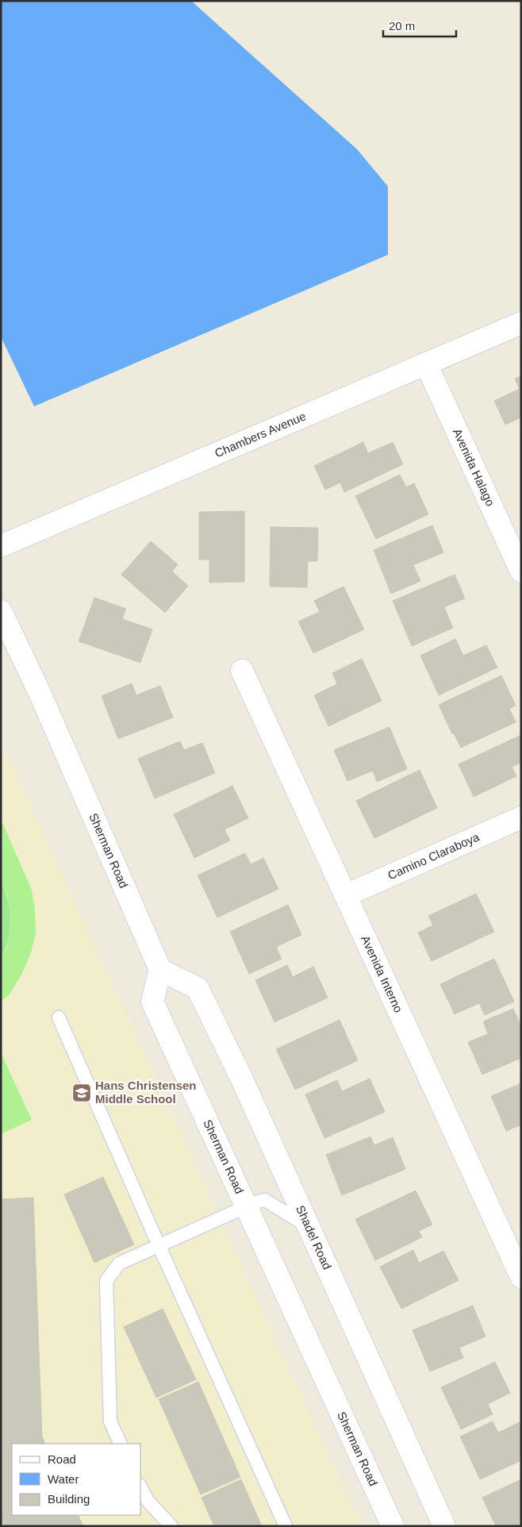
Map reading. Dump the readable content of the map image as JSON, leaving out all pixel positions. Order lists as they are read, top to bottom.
{
  "streets": {
    "street": [
      "Chambers Avenue",
      "Avenida Halago",
      "Sherman Road",
      "Camino Claraboya",
      "Avenida Interno",
      "Shadel Road"
    ]
  },
  "crossings": [
    ["Chambers Avenue", "Avenida Halago"],
    ["Sherman Road", "Shadel Road"],
    ["Camino Claraboya", "Avenida Interno"]
  ],
  "places": {
    "school or university": ["Hans Christensen Middle School"]
  },
  "legend": ["Road", "Water", "Building"],
  "scale_bar": "20 m"
}
